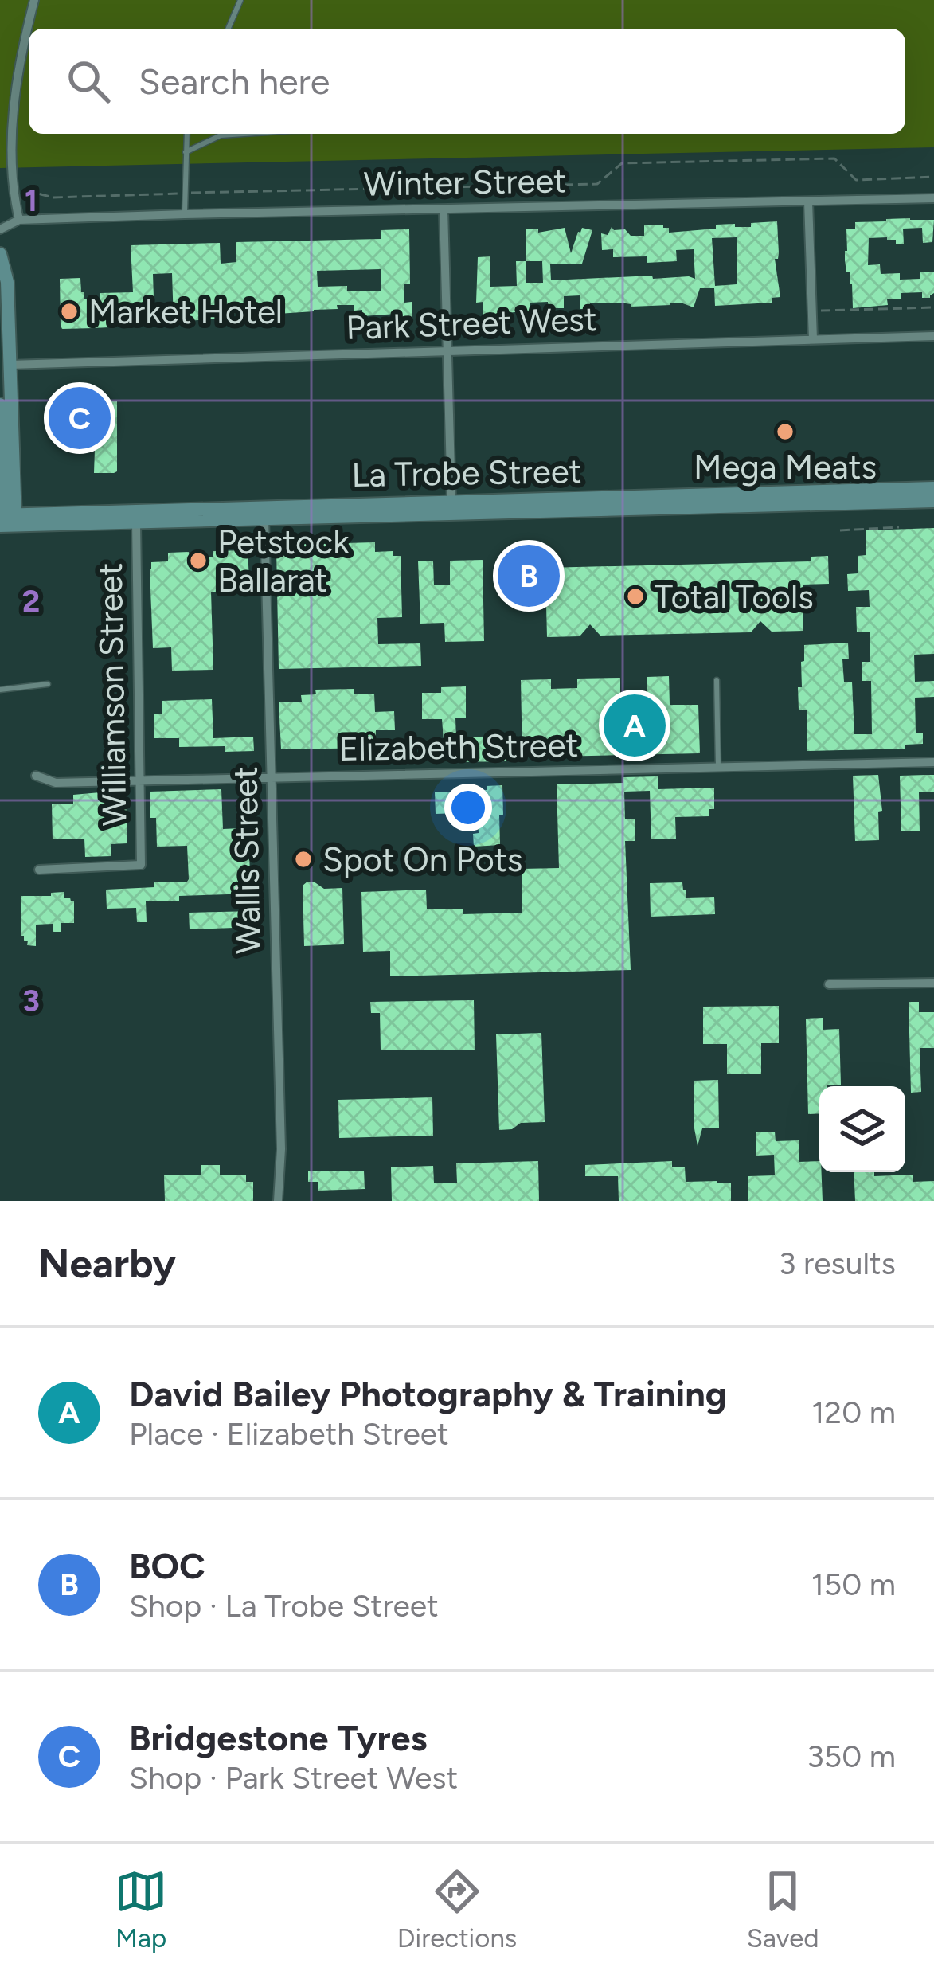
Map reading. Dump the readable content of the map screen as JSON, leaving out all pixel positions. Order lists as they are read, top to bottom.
{
  "streets": {
    "main road": ["La Trobe Street"],
    "street": [
      "Winter Street",
      "Park Street West",
      "Williamson Street",
      "Elizabeth Street",
      "Wallis Street"
    ]
  },
  "crossings": [
    ["La Trobe Street", "Williamson Street"],
    ["La Trobe Street", "Wallis Street"],
    ["Williamson Street", "Elizabeth Street"],
    ["Elizabeth Street", "Wallis Street"]
  ],
  "places": [
    "Market Hotel",
    "Mega Meats",
    "Petstock Ballarat",
    "Total Tools",
    "Spot On Pots"
  ],
  "page": {
    "search": "Search here",
    "pins": ["C", "B", "A"],
    "heading": ["Nearby", "3 results"],
    "list": [
      {
        "mark": "A",
        "name": "David Bailey Photography & Training",
        "note": "Place · Elizabeth Street",
        "value": "120 m"
      },
      {
        "mark": "B",
        "name": "BOC",
        "note": "Shop · La Trobe Street",
        "value": "150 m"
      },
      {
        "mark": "C",
        "name": "Bridgestone Tyres",
        "note": "Shop · Park Street West",
        "value": "350 m"
      }
    ],
    "nav": ["Map", "Directions", "Saved"]
  },
  "grid": {
    "rows": ["1", "2", "3"]
  }
}
